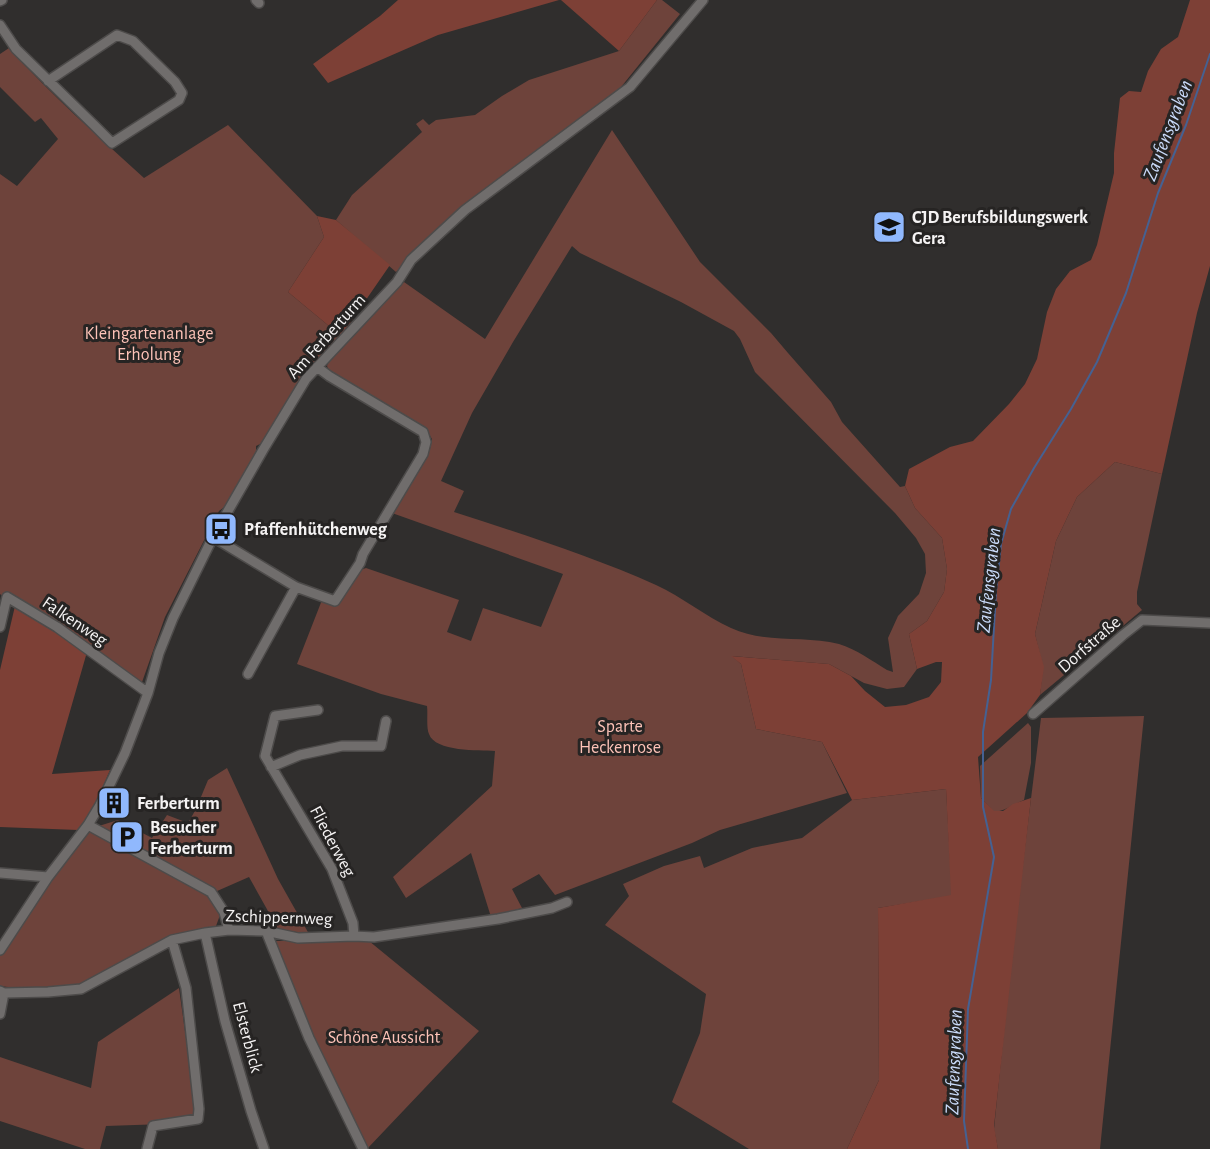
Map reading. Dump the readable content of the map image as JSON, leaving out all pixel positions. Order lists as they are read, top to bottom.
{
  "streets": {
    "street": [
      "Am Ferberturm",
      "Falkenweg",
      "Dorfstraße",
      "Fliederweg",
      "Zschippernweg",
      "Elsterblick"
    ]
  },
  "crossings": [
    ["Am Ferberturm", "Falkenweg"],
    ["Fliederweg", "Zschippernweg"],
    ["Zschippernweg", "Elsterblick"]
  ],
  "water": ["Zaufensgraben"],
  "parks": ["Kleingartenanlage Erholung", "Sparte Heckenrose", "Schöne Aussicht"],
  "places": {
    "school or university": ["CJD Berufsbildungswerk Gera"],
    "bus stop": ["Pfaffenhütchenweg"],
    "building": ["Ferberturm"],
    "parking": ["Besucher Ferberturm"]
  }
}
